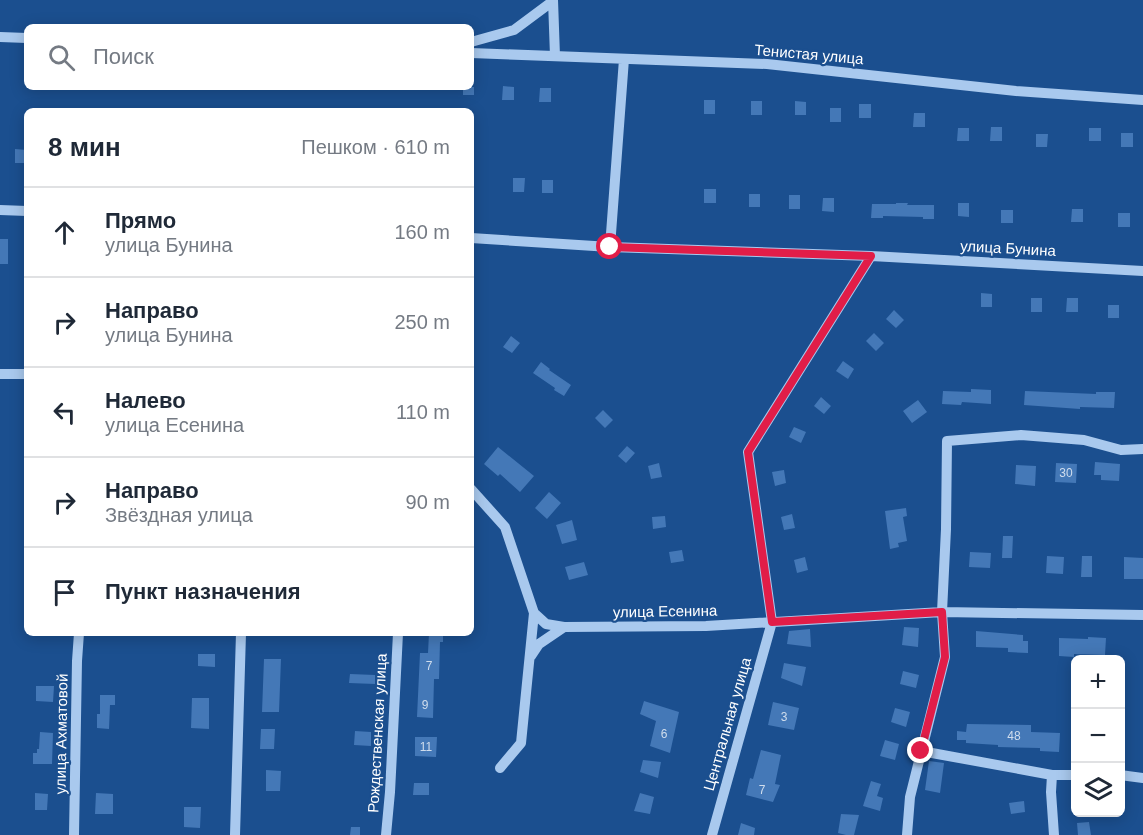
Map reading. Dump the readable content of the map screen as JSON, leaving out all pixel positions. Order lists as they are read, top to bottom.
{
  "streets": {
    "street": [
      "Тенистая улица",
      "улица Бунина",
      "улица Есенина",
      "Центральная улица",
      "Рождественская улица",
      "улица Ахматовой"
    ]
  },
  "crossings": [
    ["улица Есенина", "Центральная улица"]
  ],
  "house_numbers": [
    "30",
    "7",
    "9",
    "3",
    "6",
    "48",
    "11",
    "7"
  ],
  "page": {
    "search": "Поиск",
    "heading": ["8 мин", "Пешком · 610 m"],
    "list": [
      ["Прямо", "улица Бунина", "160 m"],
      ["Направо", "улица Бунина", "250 m"],
      ["Налево", "улица Есенина", "110 m"],
      ["Направо", "Звёздная улица", "90 m"],
      "Пункт назначения"
    ],
    "map_buttons": ["+", "−"]
  }
}
